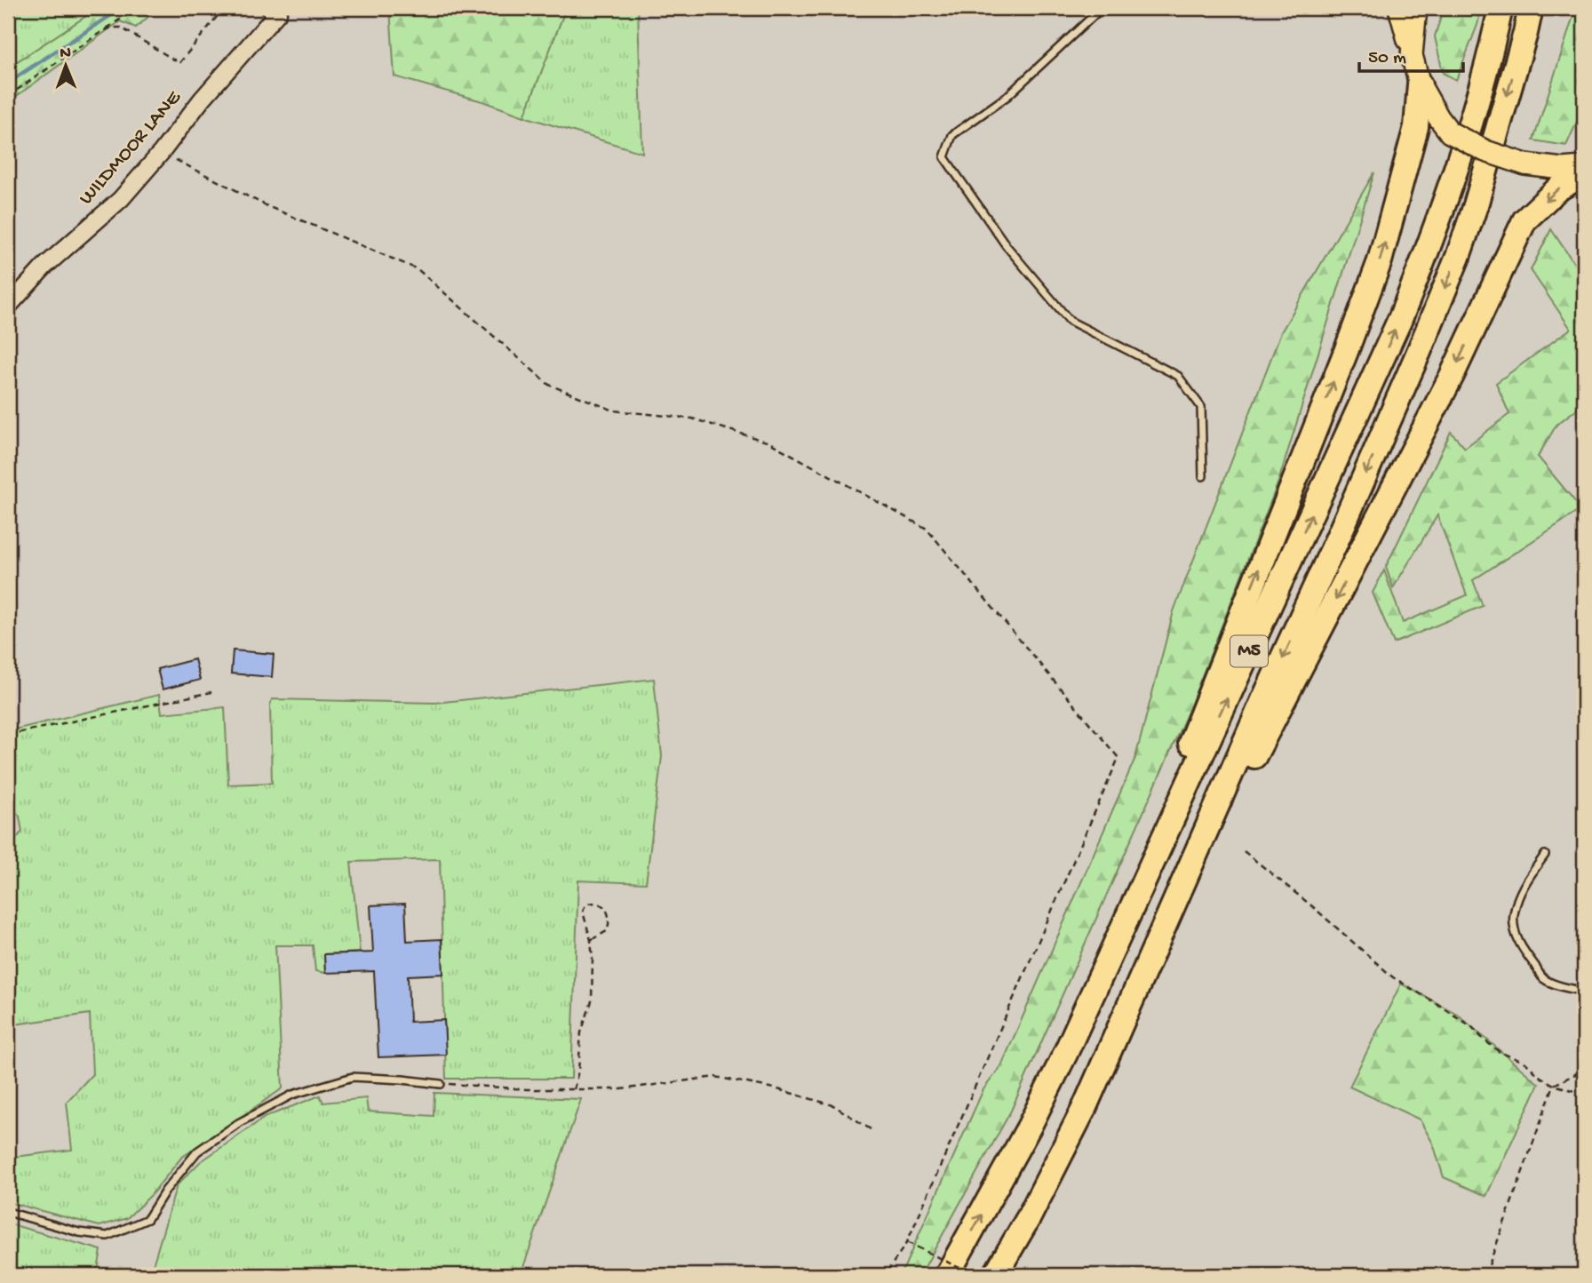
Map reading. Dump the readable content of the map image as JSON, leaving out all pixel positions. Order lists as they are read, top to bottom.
{
  "streets": {
    "highway": ["M5"],
    "street": ["WILDMOOR LANE"]
  },
  "scale_bar": "50 m",
  "north": "top"
}
